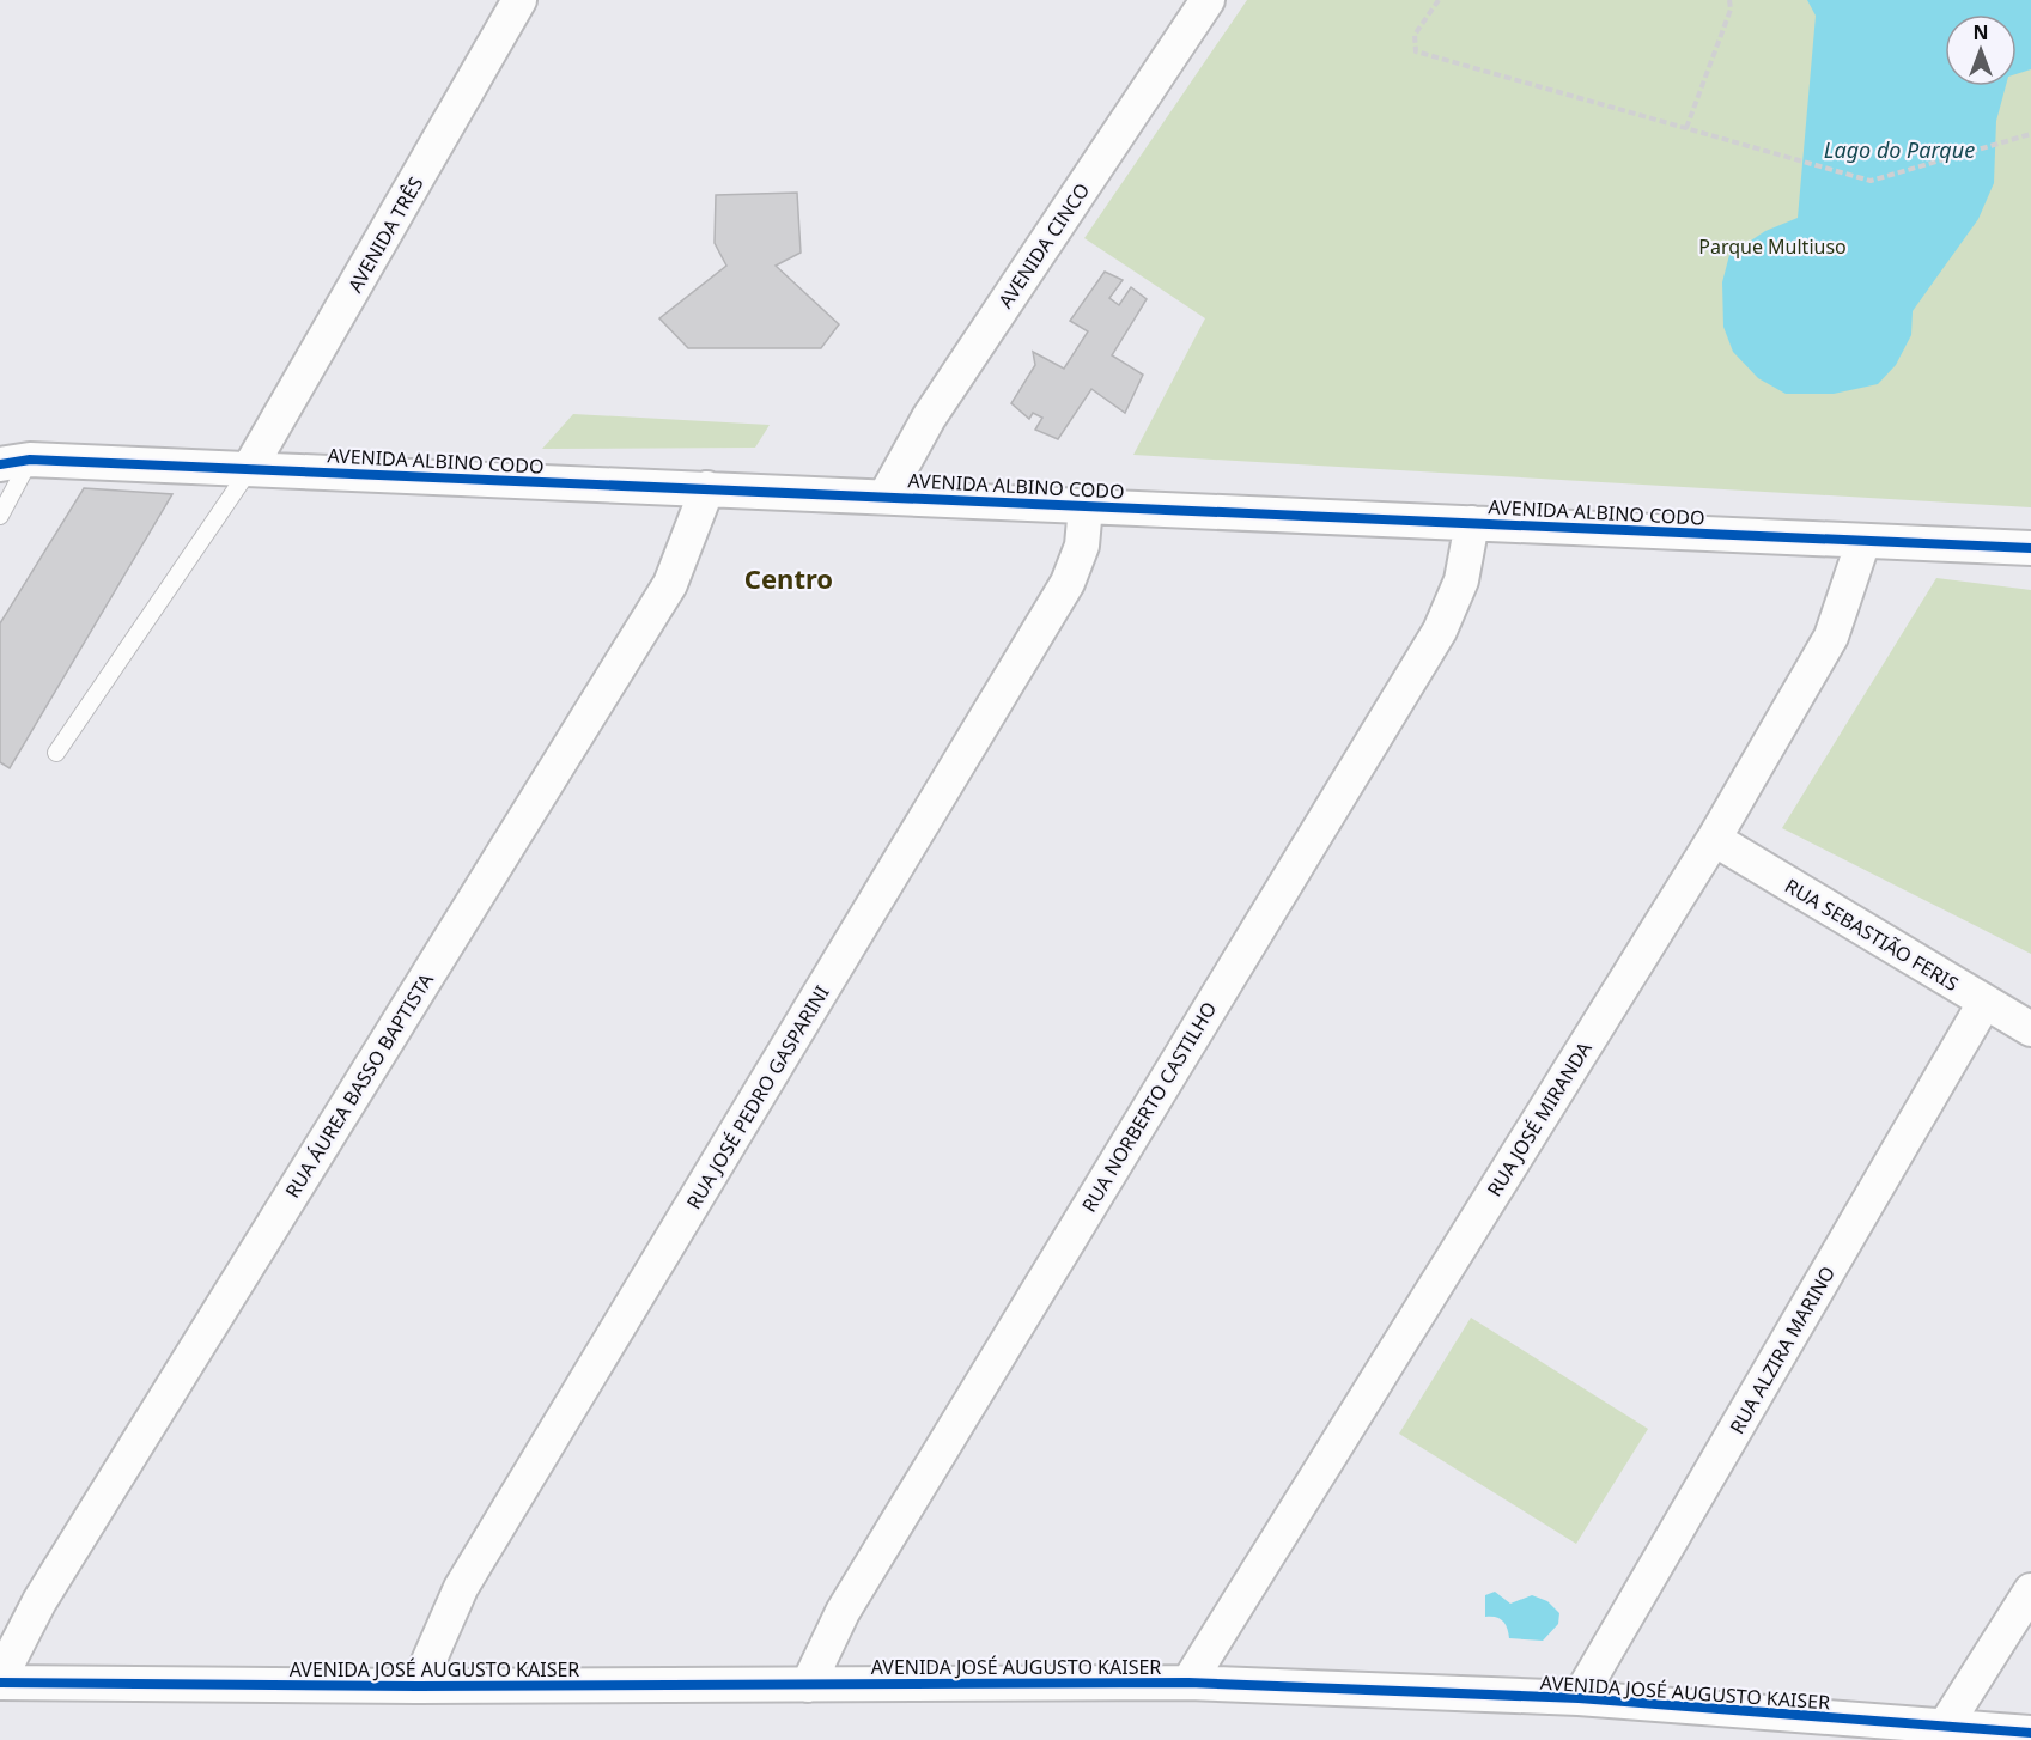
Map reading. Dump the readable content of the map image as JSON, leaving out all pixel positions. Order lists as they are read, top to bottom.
{
  "streets": {
    "street": [
      "AVENIDA TRÊS",
      "AVENIDA CINCO",
      "AVENIDA ALBINO CODO",
      "RUA SEBASTIÃO FERIS",
      "RUA ÁUREA BASSO BAPTISTA",
      "RUA JOSÉ PEDRO GASPARINI",
      "RUA NORBERTO CASTILHO",
      "RUA JOSÉ MIRANDA",
      "RUA ALZIRA MARINO",
      "AVENIDA JOSÉ AUGUSTO KAISER"
    ]
  },
  "crossings": [
    ["AVENIDA TRÊS", "AVENIDA ALBINO CODO"],
    ["AVENIDA CINCO", "AVENIDA ALBINO CODO"],
    ["AVENIDA ALBINO CODO", "RUA ÁUREA BASSO BAPTISTA"],
    ["AVENIDA ALBINO CODO", "RUA JOSÉ PEDRO GASPARINI"],
    ["AVENIDA ALBINO CODO", "RUA NORBERTO CASTILHO"],
    ["AVENIDA ALBINO CODO", "RUA JOSÉ MIRANDA"],
    ["RUA SEBASTIÃO FERIS", "RUA JOSÉ MIRANDA"],
    ["RUA SEBASTIÃO FERIS", "RUA ALZIRA MARINO"],
    ["RUA ÁUREA BASSO BAPTISTA", "AVENIDA JOSÉ AUGUSTO KAISER"],
    ["RUA JOSÉ PEDRO GASPARINI", "AVENIDA JOSÉ AUGUSTO KAISER"],
    ["RUA NORBERTO CASTILHO", "AVENIDA JOSÉ AUGUSTO KAISER"],
    ["RUA JOSÉ MIRANDA", "AVENIDA JOSÉ AUGUSTO KAISER"],
    ["RUA ALZIRA MARINO", "AVENIDA JOSÉ AUGUSTO KAISER"]
  ],
  "districts": ["Centro"],
  "water": ["Lago do Parque"],
  "parks": ["Parque Multiuso"],
  "north": "top"
}
